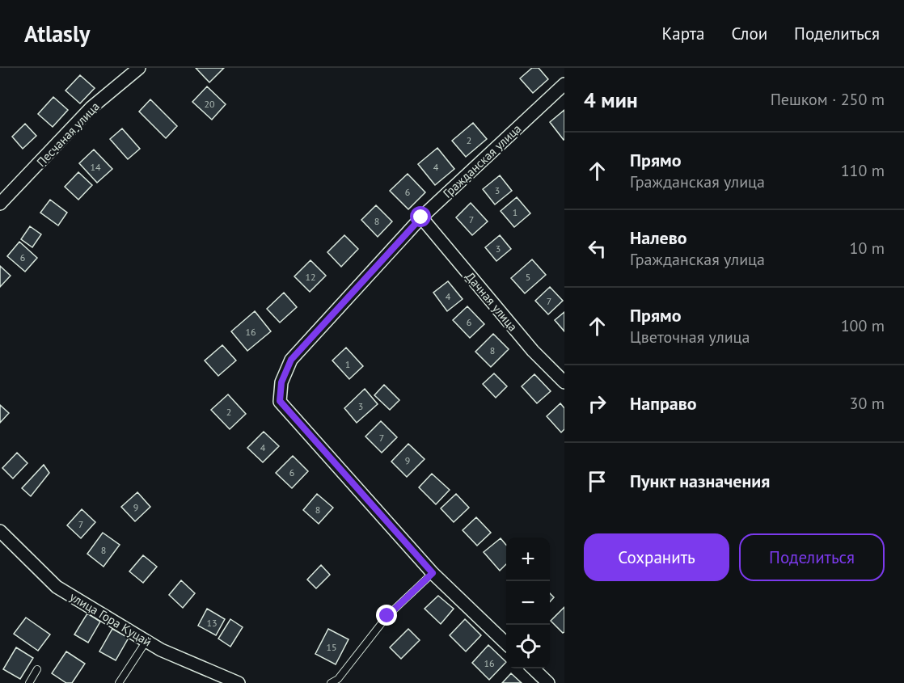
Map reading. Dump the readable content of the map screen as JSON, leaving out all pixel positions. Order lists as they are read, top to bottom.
{
  "streets": {
    "street": [
      "Песчаная улица",
      "Гражданская улица",
      "Дачная улица",
      "улица Гора Куцай"
    ]
  },
  "crossings": [
    ["Гражданская улица", "Дачная улица"]
  ],
  "house_numbers": [
    "20",
    "2",
    "14",
    "4",
    "3",
    "6",
    "1",
    "7",
    "8",
    "3",
    "6",
    "12",
    "5",
    "4",
    "7",
    "6",
    "16",
    "8",
    "1",
    "3",
    "2",
    "7",
    "4",
    "9",
    "6",
    "9",
    "8",
    "7",
    "8",
    "13",
    "15",
    "16"
  ],
  "page": {
    "header": "Atlasly",
    "nav": ["Карта", "Слои", "Поделиться"],
    "heading": ["4 мин", "Пешком · 250 m"],
    "list": [
      ["Прямо", "Гражданская улица", "110 m"],
      ["Налево", "Гражданская улица", "10 m"],
      ["Прямо", "Цветочная улица", "100 m"],
      ["Направо", "30 m"],
      "Пункт назначения"
    ],
    "buttons": ["Сохранить", "Поделиться"],
    "map_buttons": ["+", "−"]
  }
}
